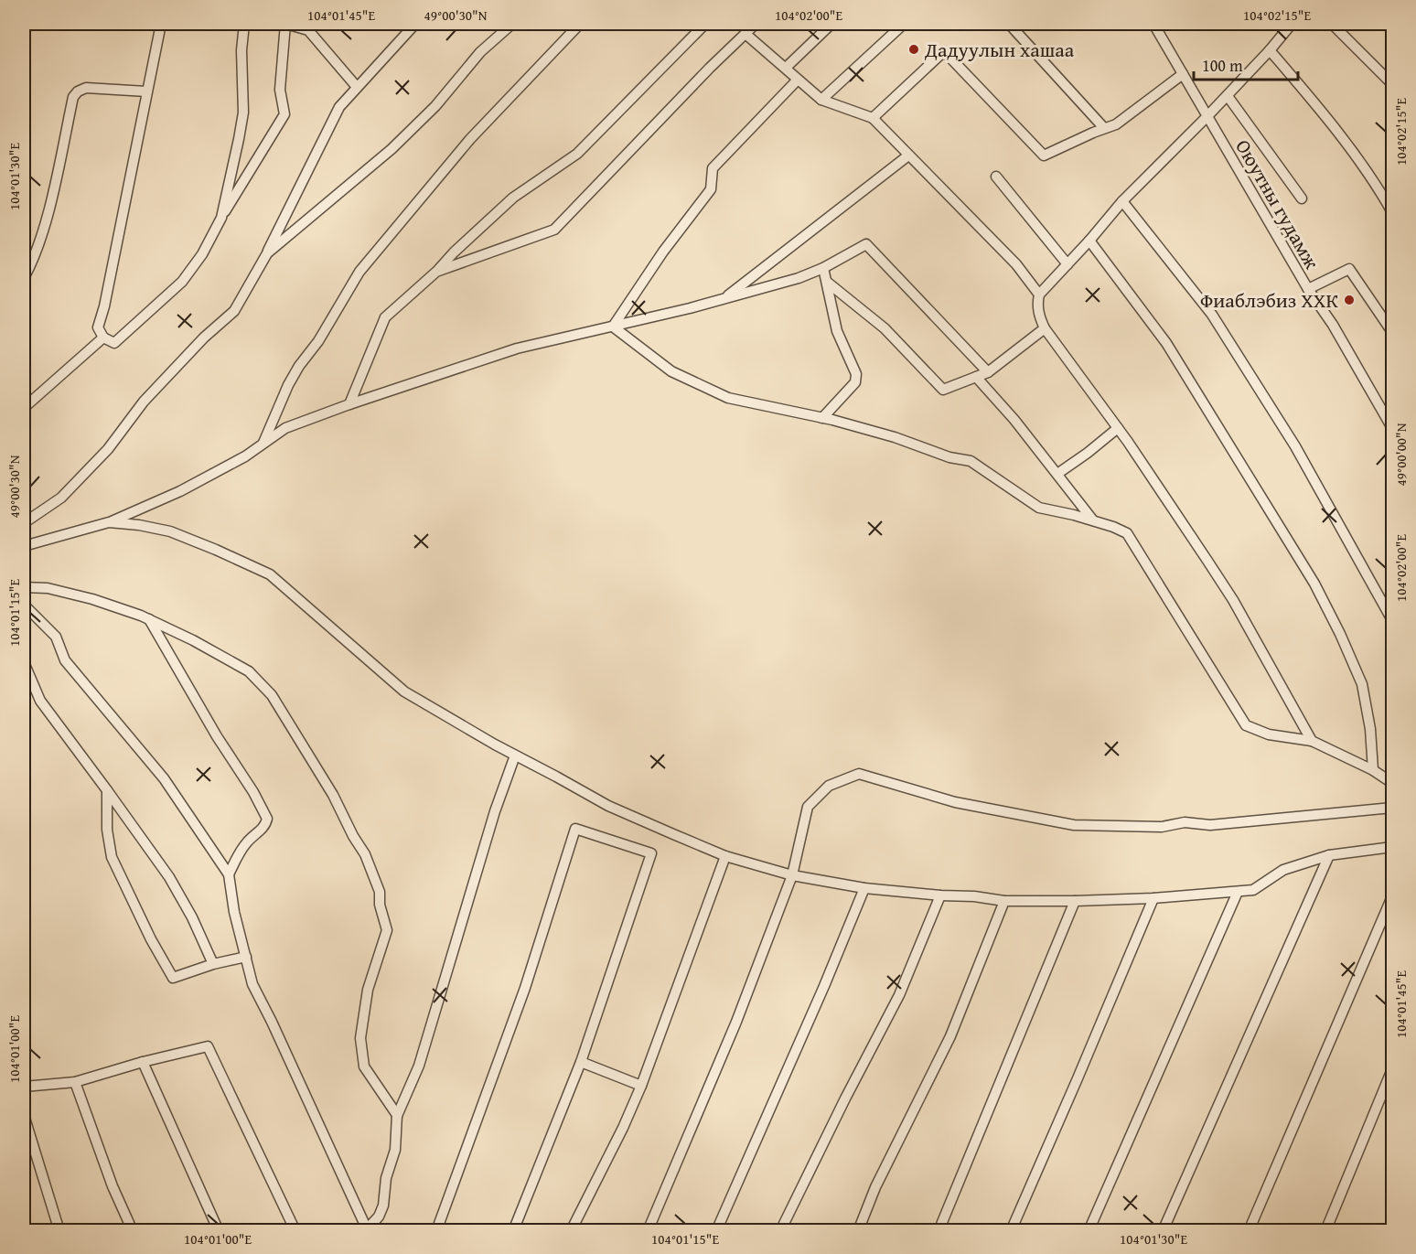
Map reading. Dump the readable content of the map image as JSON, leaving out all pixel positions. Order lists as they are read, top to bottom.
{
  "streets": {
    "street": ["Оюутны гудамж"]
  },
  "places": ["Дадуулын хашаа", "Фиаблэбиз ХХК"],
  "scale_bar": "100 m",
  "coordinates": [
    "104°01'45\"E",
    "49°00'30\"N",
    "104°02'00\"E",
    "104°02'15\"E",
    "104°01'30\"E",
    "49°00'00\"N",
    "104°01'15\"E",
    "104°01'00\"E"
  ]
}
